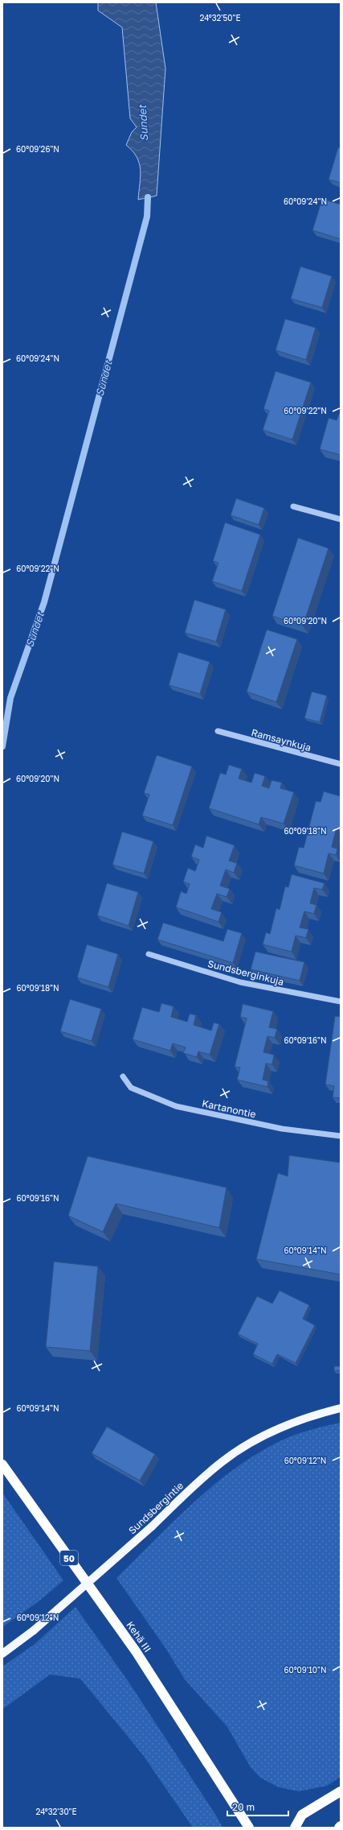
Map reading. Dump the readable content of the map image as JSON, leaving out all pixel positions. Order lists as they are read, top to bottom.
{
  "streets": {
    "highway": ["50", "Kehä III"],
    "main road": ["Sundsbergintie"],
    "street": ["Ramsaynkuja", "Sundsberginkuja", "Kartanontie"]
  },
  "water": ["Sundet"],
  "scale_bar": "20 m",
  "coordinates": [
    "24°32'50\"E",
    "60°09'26\"N",
    "60°09'24\"N",
    "60°09'22\"N",
    "60°09'20\"N",
    "60°09'18\"N",
    "60°09'16\"N",
    "60°09'14\"N",
    "60°09'12\"N",
    "60°09'10\"N",
    "24°32'30\"E"
  ]
}
